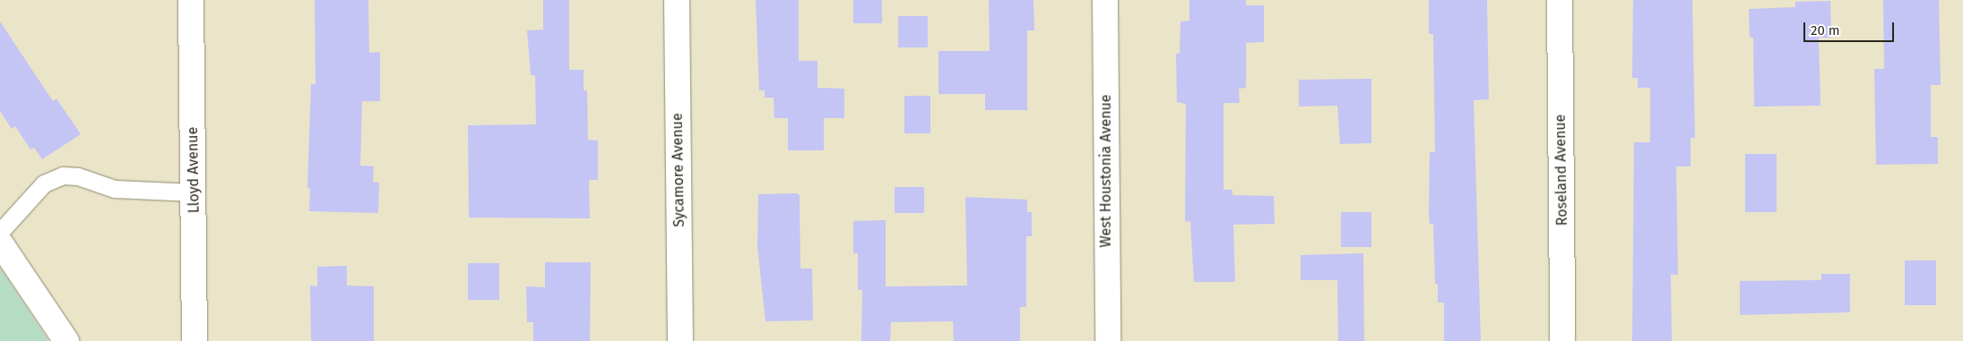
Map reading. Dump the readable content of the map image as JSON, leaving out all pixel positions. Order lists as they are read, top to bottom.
{
  "streets": {
    "street": [
      "Lloyd Avenue",
      "Sycamore Avenue",
      "Roseland Avenue",
      "West Houstonia Avenue"
    ]
  },
  "scale_bar": "20 m"
}
